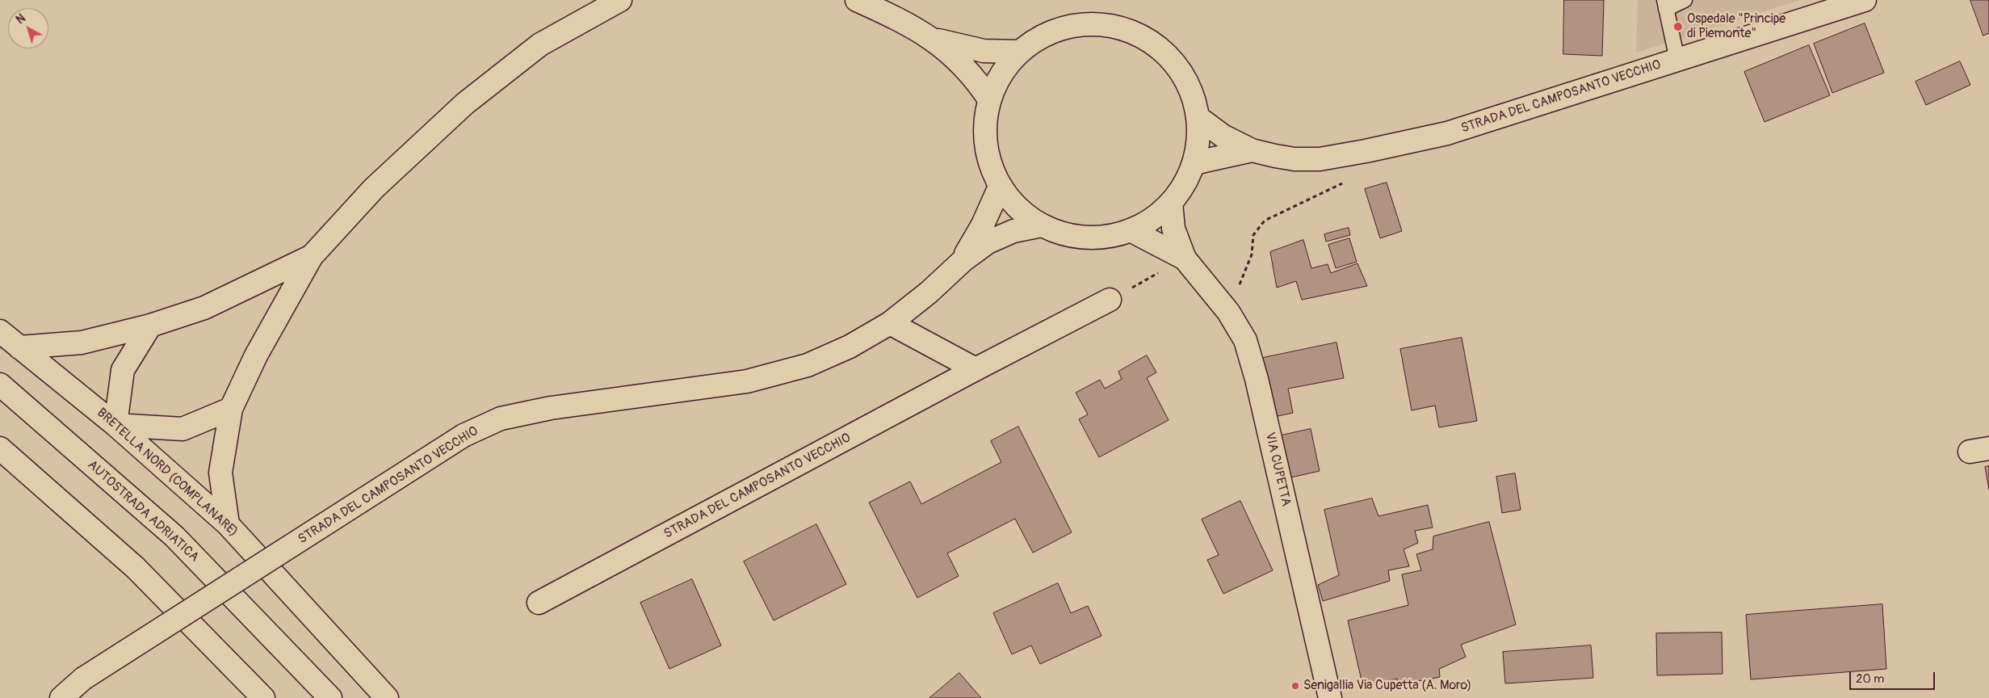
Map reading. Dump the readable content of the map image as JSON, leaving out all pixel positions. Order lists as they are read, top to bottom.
{
  "streets": {
    "main road": [
      "STRADA DEL CAMPOSANTO VECCHIO",
      "VIA CUPETTA",
      "BRETELLA NORD (COMPLANARE)",
      "AUTOSTRADA ADRIATICA"
    ]
  },
  "places": ["Ospedale \"Principe di Piemonte\"", "Senigallia Via Cupetta (A. Moro)"],
  "scale_bar": "20 m",
  "north": "top left"
}
